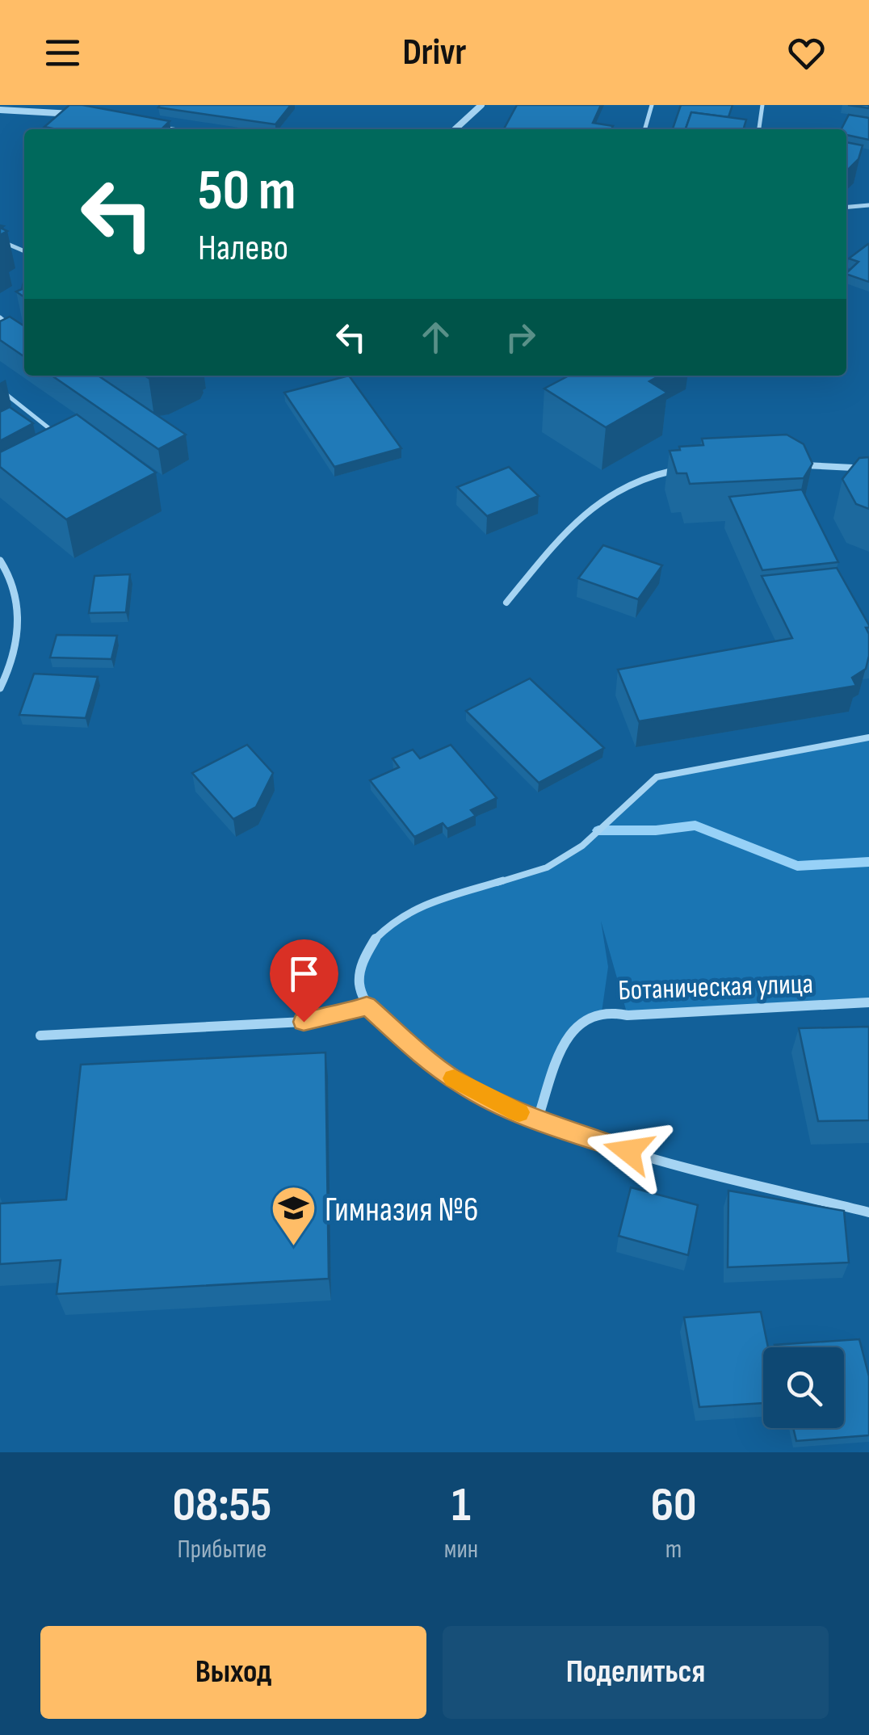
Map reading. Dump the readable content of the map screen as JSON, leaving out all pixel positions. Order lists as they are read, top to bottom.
{
  "streets": {
    "street": ["Ботаническая улица"]
  },
  "places": {
    "school or university": ["Гимназия №6"]
  },
  "page": {
    "header": "Drivr",
    "turn": ["50 m", "Налево"],
    "eta": [
      "08:55",
      "Прибытие",
      "1",
      "мин",
      "60",
      "m"
    ],
    "buttons": ["Выход", "Поделиться"]
  }
}
